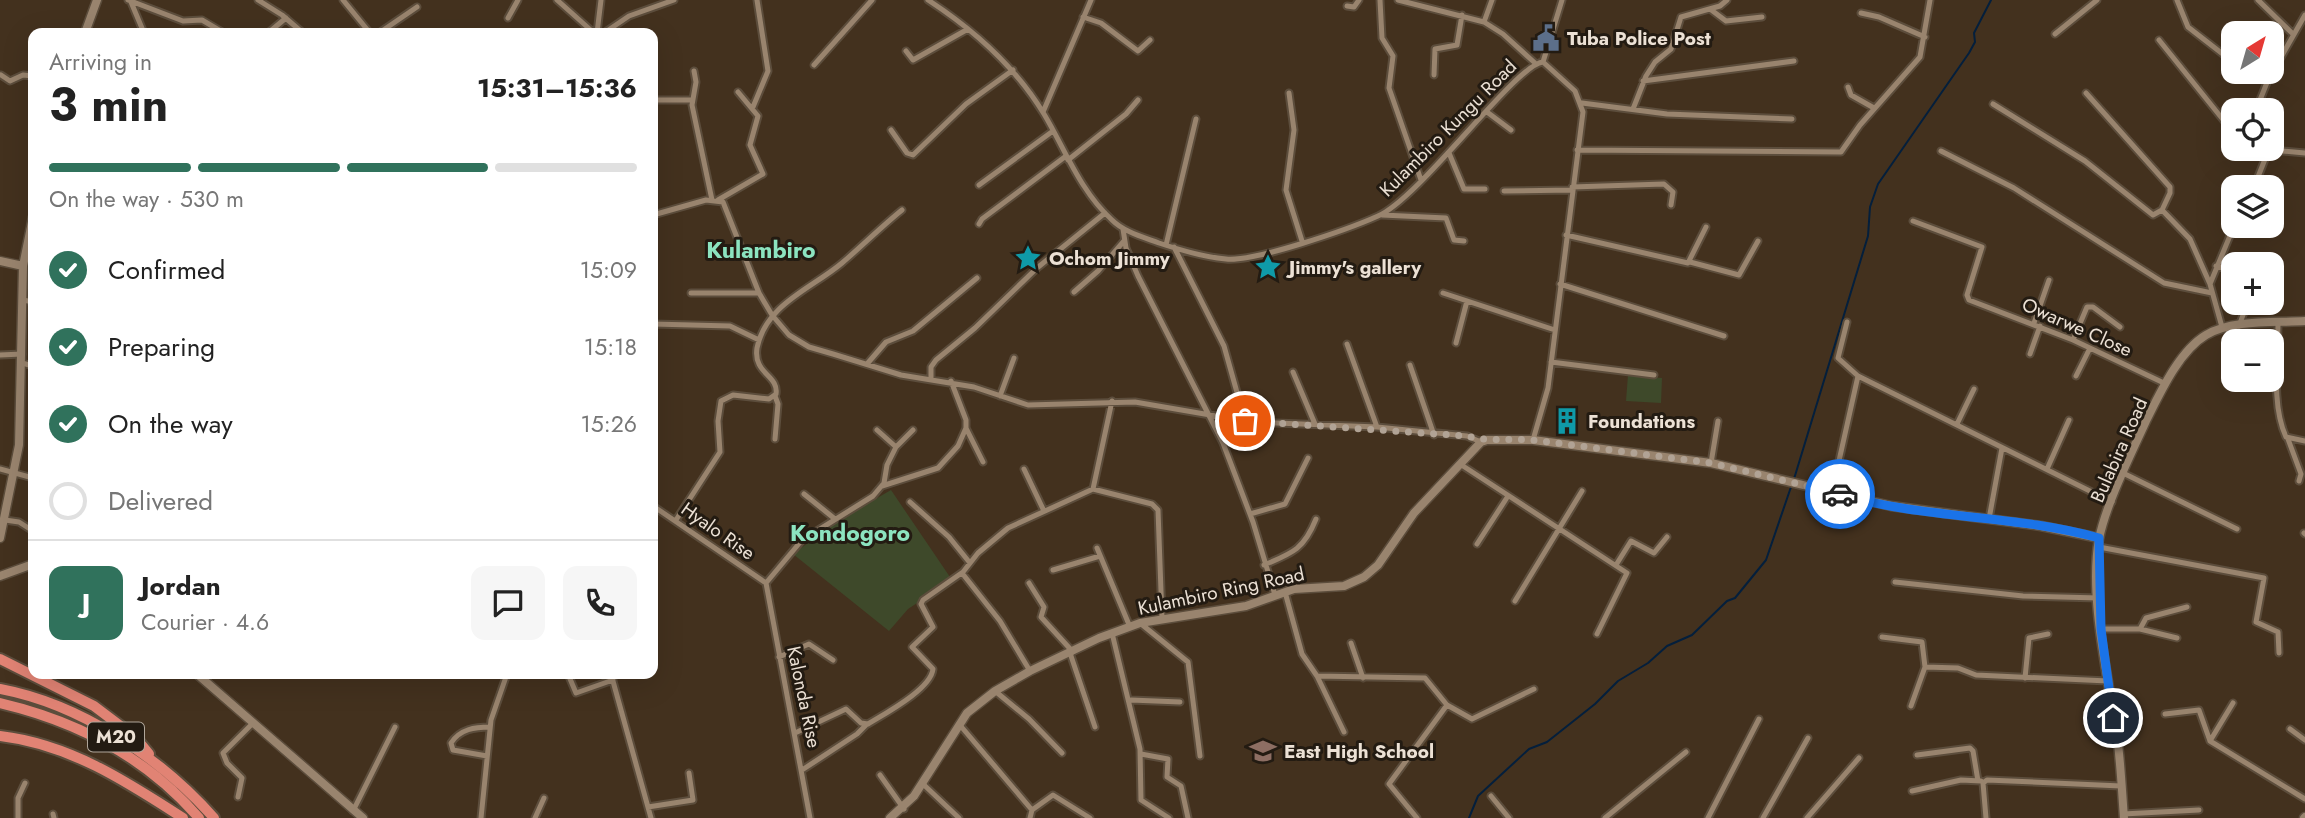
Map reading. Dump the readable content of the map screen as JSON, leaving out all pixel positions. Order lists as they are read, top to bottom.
{
  "streets": {
    "highway": ["M20"],
    "street": [
      "Kulambiro Kungu Road",
      "Owarwe Close",
      "Bulabira Road",
      "Hyalo Rise",
      "Kulambiro Ring Road",
      "Kalonda Rise"
    ]
  },
  "crossings": [
    ["Owarwe Close", "Bulabira Road"],
    ["Hyalo Rise", "Kalonda Rise"]
  ],
  "districts": ["Kulambiro", "Kondogoro"],
  "places": {
    "public building": ["Tuba Police Post"],
    "place": ["Ochom Jimmy", "Jimmy's gallery"],
    "building": ["Foundations"],
    "school or university": ["East High School"]
  },
  "north": "top right",
  "page": {
    "map_buttons": ["+", "−"],
    "heading": ["3 min", "Arriving in", "15:31–15:36"],
    "panel": ["Jordan", "Courier · 4.6"],
    "bar": "On the way · 530 m",
    "list": [
      ["Confirmed", "15:09"],
      ["Preparing", "15:18"],
      ["On the way", "15:26"],
      "Delivered"
    ],
    "round": "J"
  }
}
